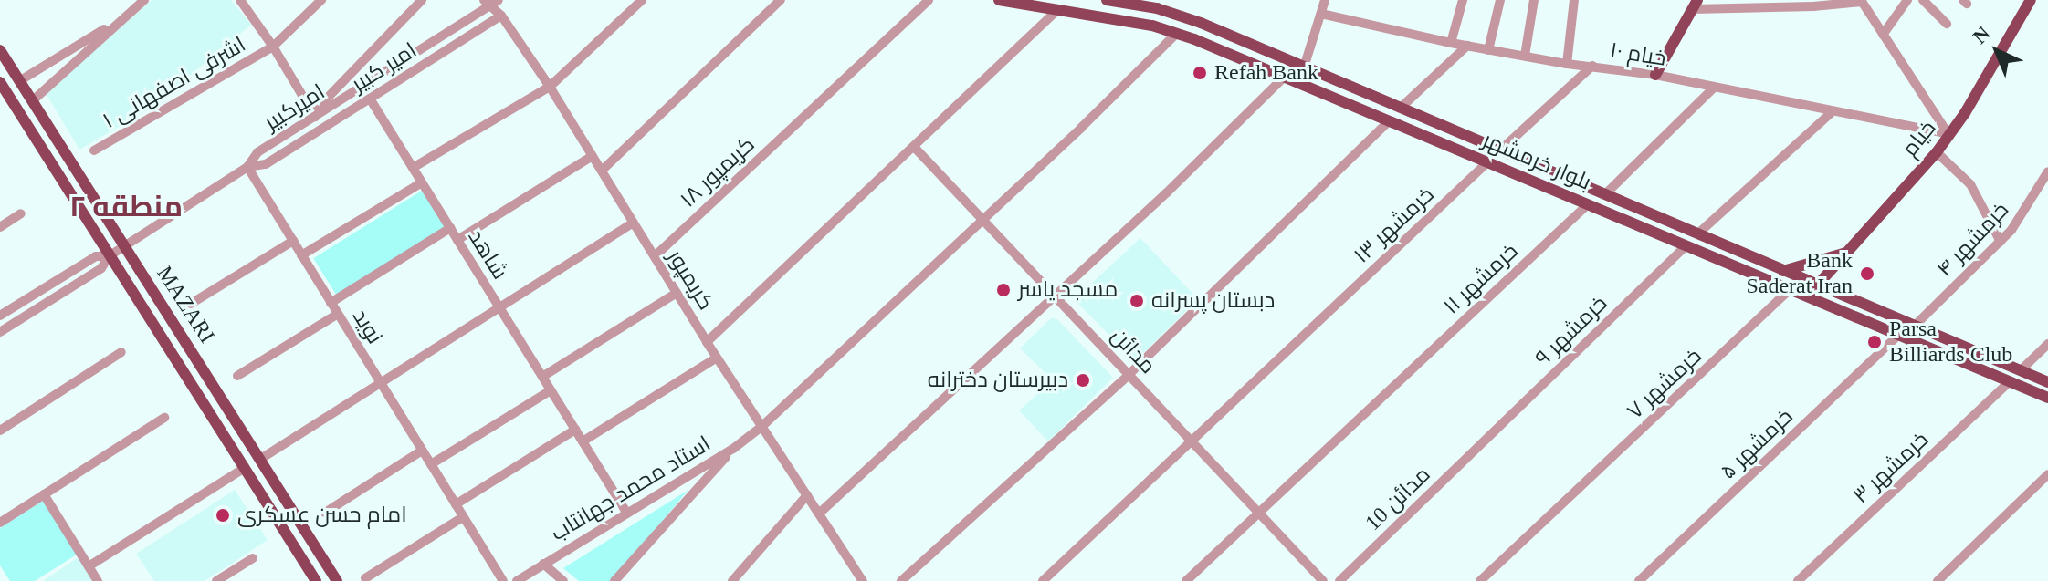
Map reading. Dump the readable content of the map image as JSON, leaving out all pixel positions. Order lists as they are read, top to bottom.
{
  "streets": {
    "main road": ["خیام", "بلوار خرمشهر", "MAZARI"],
    "street": [
      "خیام ۱۰",
      "امیر کبیر",
      "اشرفی اصفهانی ۱",
      "امیرکبیر",
      "کریمپور ۱۸",
      "خرمشهر ۱۳",
      "خرمشهر ۴",
      "شاهد",
      "خرمشهر ۱۱",
      "کریمپور",
      "نوید",
      "خرمشهر ۹",
      "مدائن",
      "خرمشهر ۷",
      "خرمشهر ۵",
      "خرمشهر ۳",
      "استاد محمد جهانتاب",
      "مدائن 10"
    ]
  },
  "crossings": [
    ["خیام ۱۰", "خیام"],
    ["امیر کبیر", "امیرکبیر"],
    ["امیر کبیر", "شاهد"],
    ["امیر کبیر", "کریمپور"],
    ["امیر کبیر", "نوید"],
    ["امیرکبیر", "کریمپور"],
    ["امیرکبیر", "MAZARI"],
    ["امیرکبیر", "نوید"],
    ["خیام", "بلوار خرمشهر"],
    ["بلوار خرمشهر", "خرمشهر ۱۳"],
    ["بلوار خرمشهر", "خرمشهر ۴"],
    ["بلوار خرمشهر", "خرمشهر ۱۱"],
    ["بلوار خرمشهر", "خرمشهر ۹"],
    ["بلوار خرمشهر", "خرمشهر ۷"],
    ["بلوار خرمشهر", "خرمشهر ۵"],
    ["بلوار خرمشهر", "خرمشهر ۳"],
    ["بلوار خرمشهر", "استاد محمد جهانتاب"],
    ["کریمپور ۱۸", "کریمپور"],
    ["خرمشهر ۱۳", "مدائن"],
    ["شاهد", "استاد محمد جهانتاب"],
    ["خرمشهر ۱۱", "مدائن"],
    ["کریمپور", "استاد محمد جهانتاب"],
    ["خرمشهر ۹", "مدائن 10"],
    ["مدائن", "استاد محمد جهانتاب"]
  ],
  "districts": ["منطقه ۲"],
  "places": [
    "Refah Bank",
    "Bank Saderat Iran",
    "مسجد یاسر",
    "دبستان پسرانه",
    "Parsa Billiards Club",
    "دبیرستان دخترانه",
    "امام حسن عسکری"
  ],
  "north": "top left"
}
